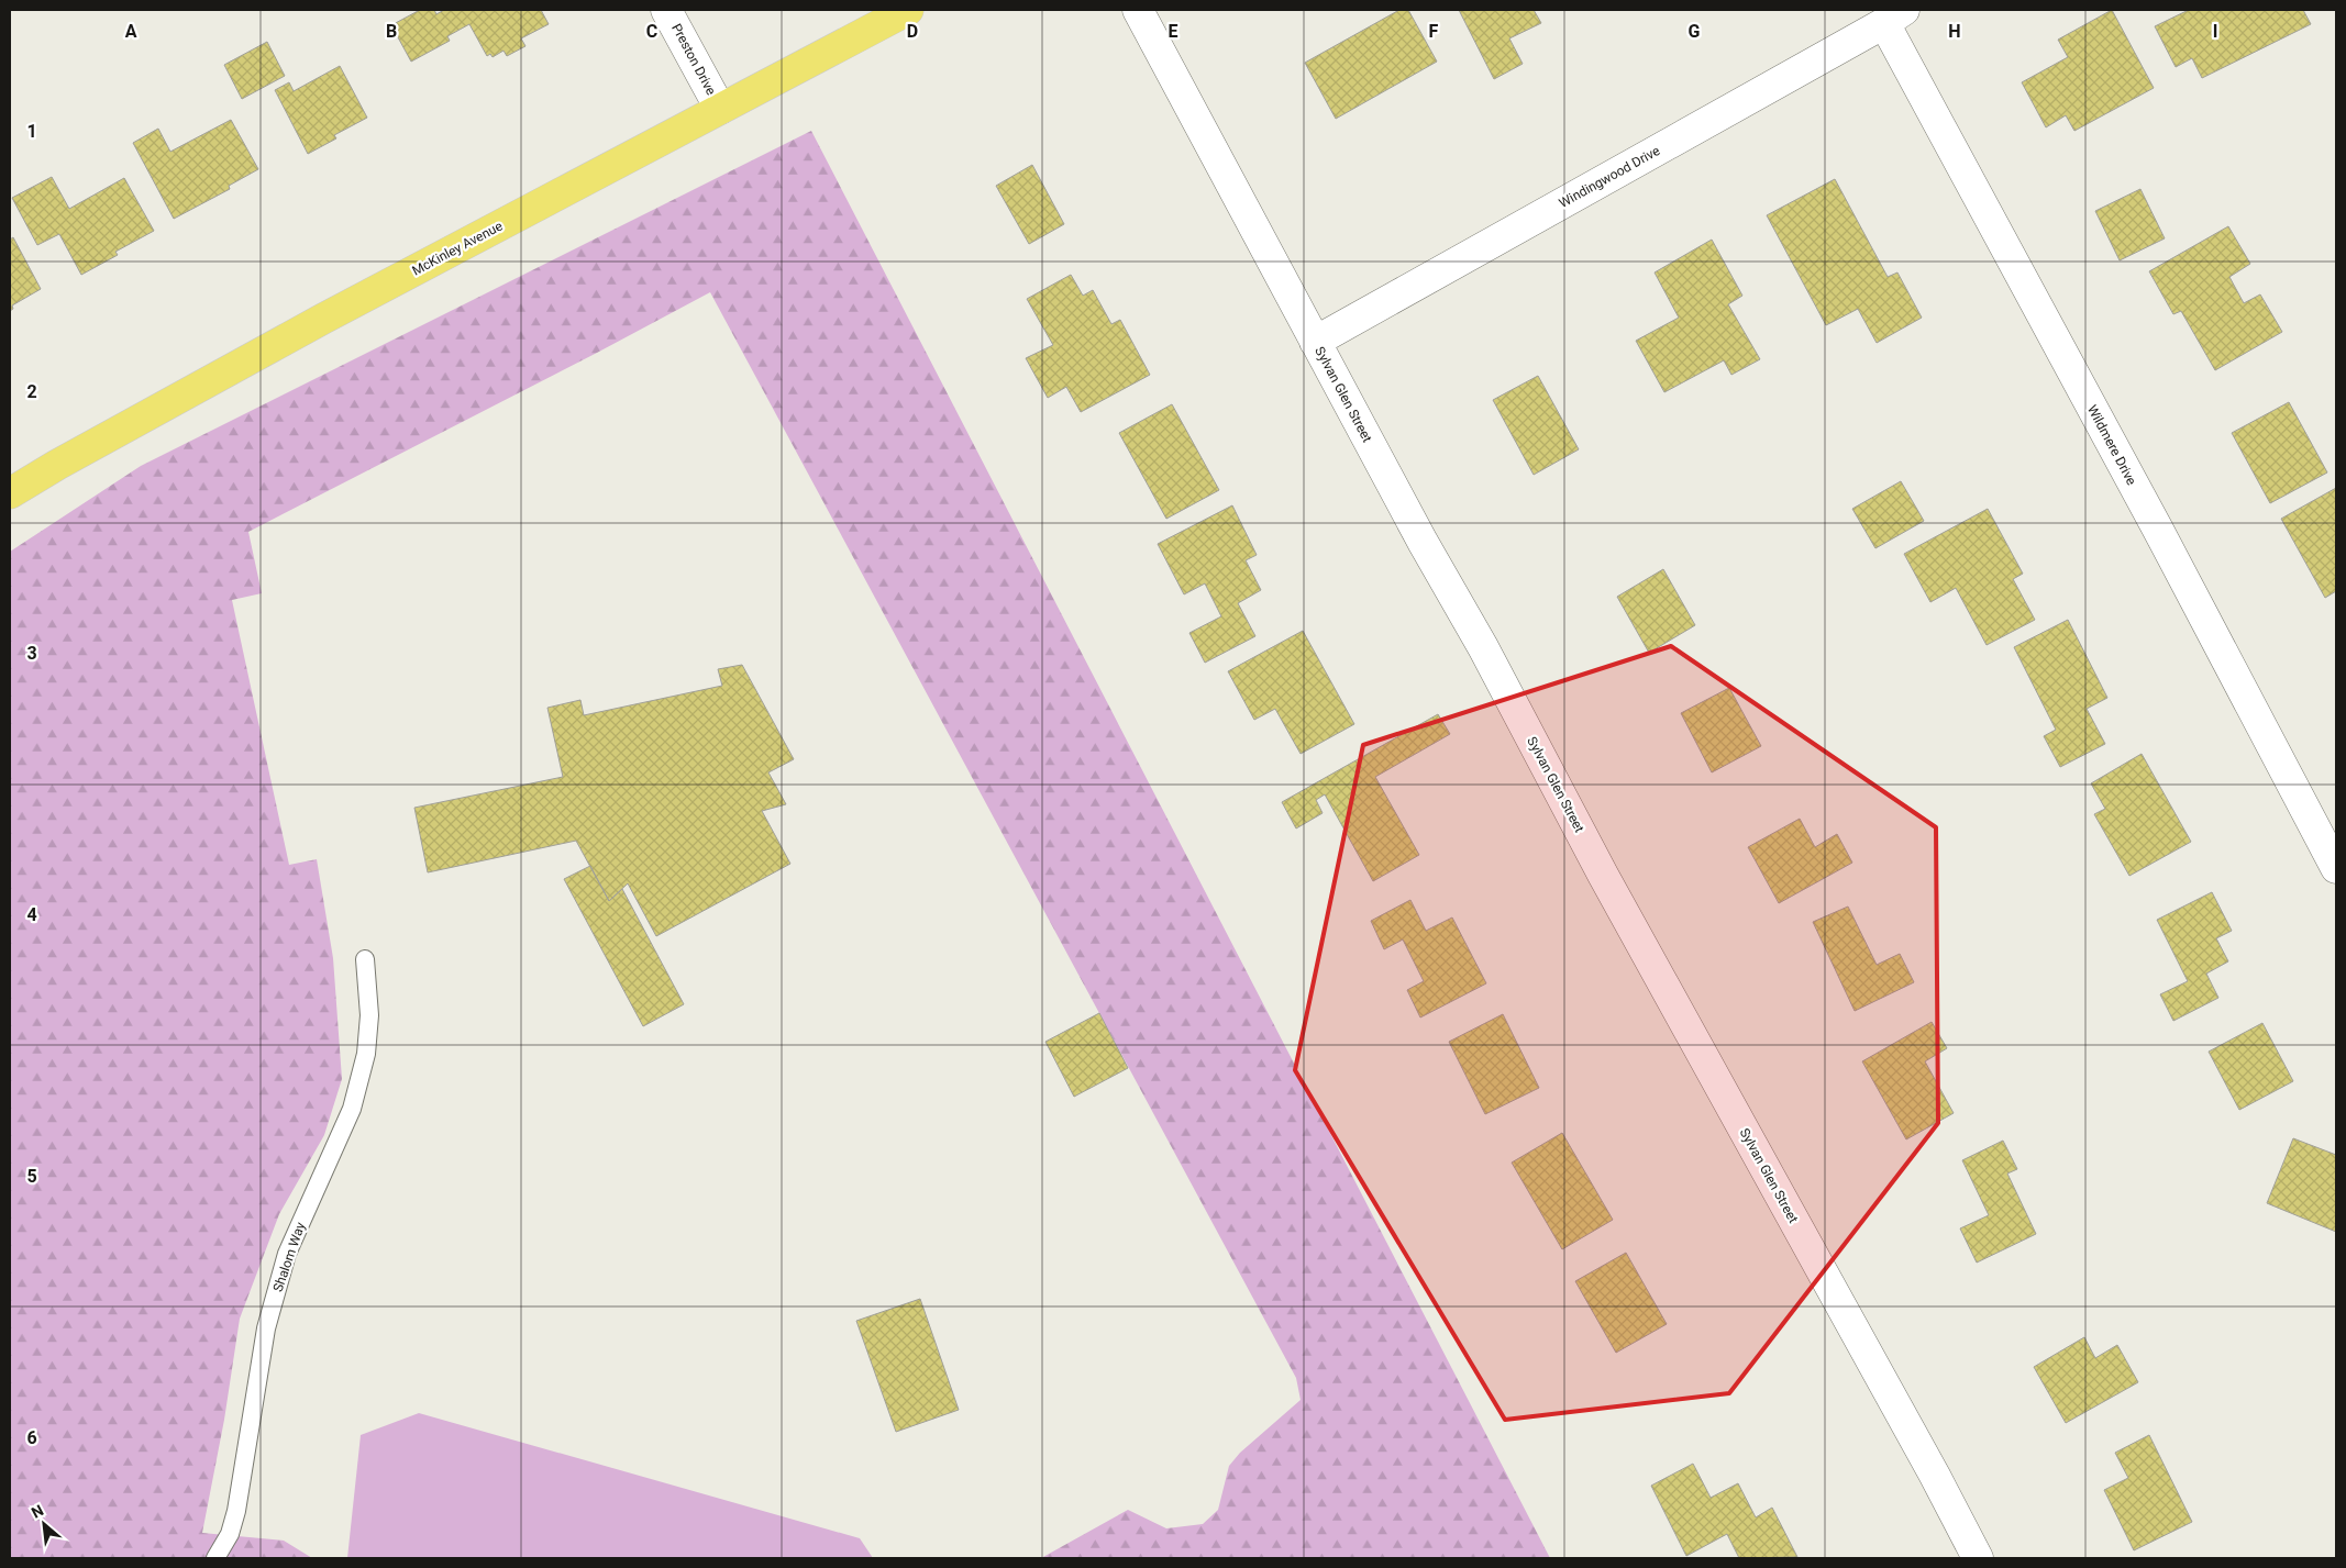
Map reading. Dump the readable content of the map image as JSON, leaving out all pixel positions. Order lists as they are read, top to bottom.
{
  "streets": {
    "main road": ["McKinley Avenue"],
    "street": [
      "Preston Drive",
      "Windingwood Drive",
      "Sylvan Glen Street",
      "Wildmere Drive"
    ],
    "lane": ["Shalom Way"]
  },
  "crossings": [
    ["Preston Drive", "McKinley Avenue"],
    ["Windingwood Drive", "Sylvan Glen Street"],
    ["Windingwood Drive", "Wildmere Drive"]
  ],
  "north": "top left",
  "grid": {
    "columns": [
      "A",
      "B",
      "C",
      "D",
      "E",
      "F",
      "G",
      "H",
      "I"
    ],
    "rows": [
      "1",
      "2",
      "3",
      "4",
      "5",
      "6"
    ]
  }
}
